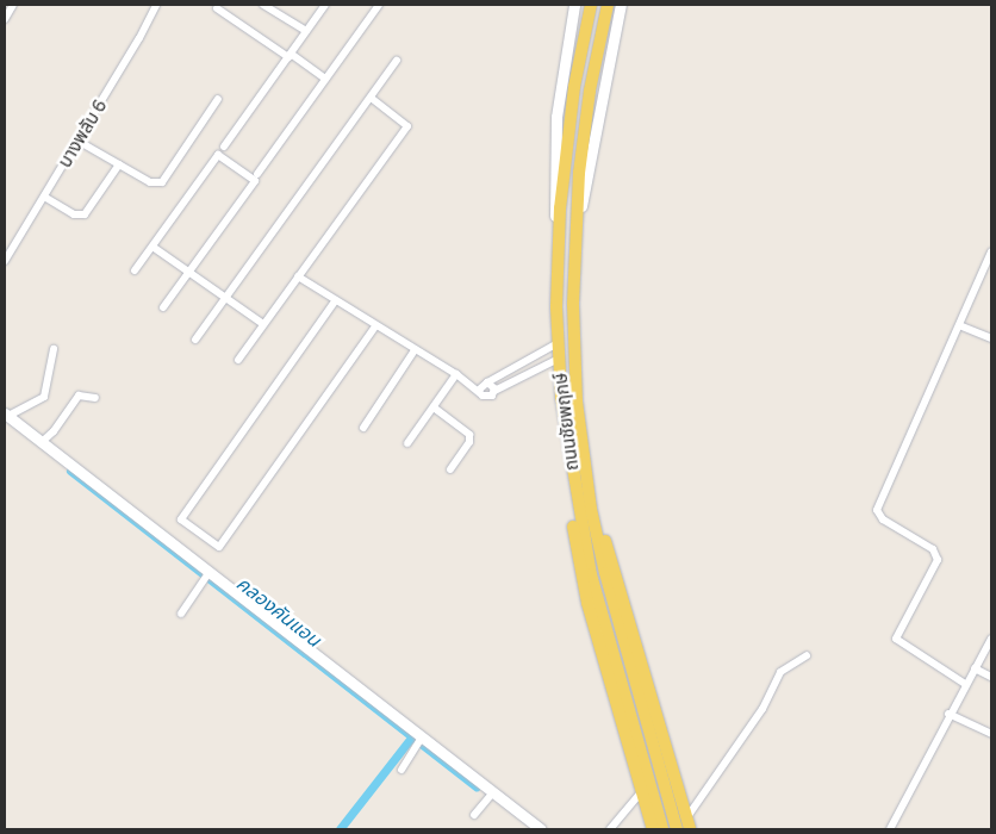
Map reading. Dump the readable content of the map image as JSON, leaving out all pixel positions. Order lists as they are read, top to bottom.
{
  "streets": {
    "main road": ["ถนนชัยพฤกษ์"],
    "street": ["บางพลับ 6"]
  },
  "water": ["คลองคันแอน"]
}
